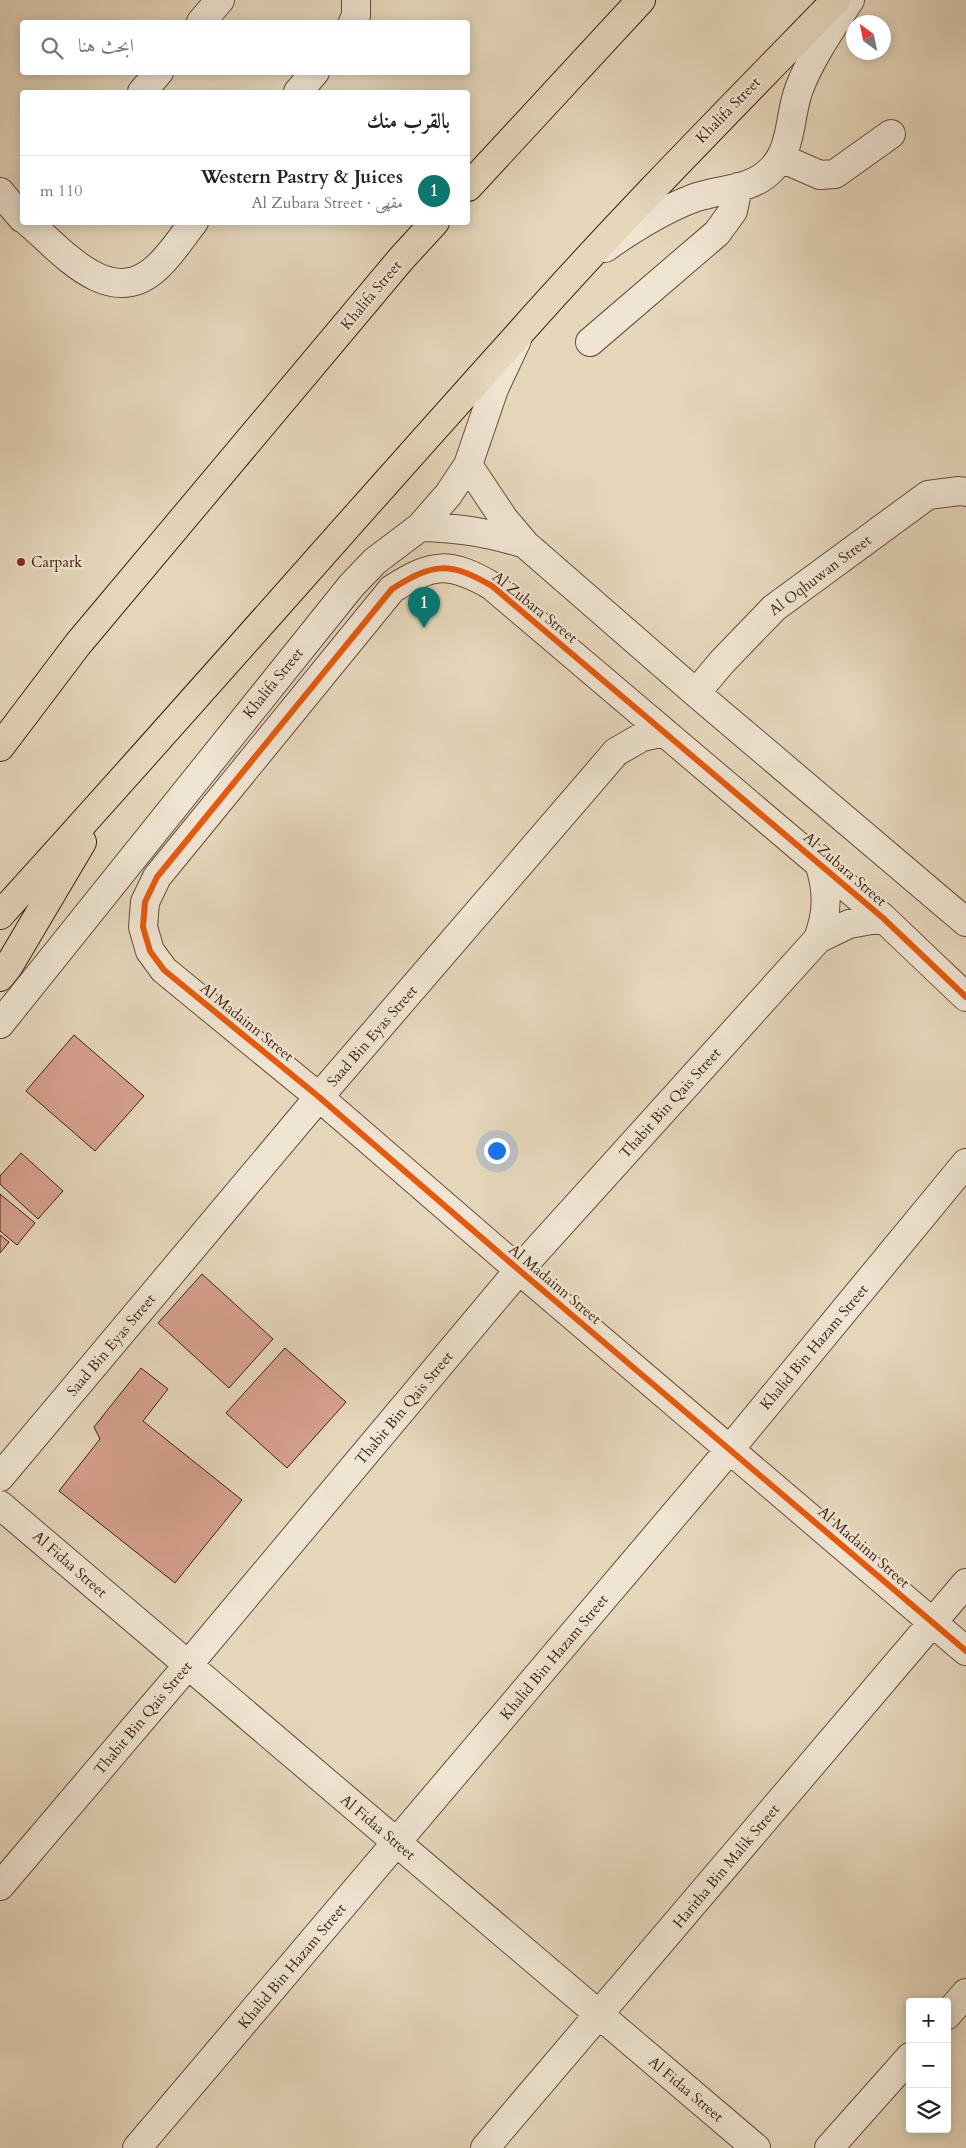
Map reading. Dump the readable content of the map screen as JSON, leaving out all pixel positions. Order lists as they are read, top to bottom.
{
  "streets": {
    "main road": ["Khalifa Street"],
    "street": [
      "Al Oqhuwan Street",
      "Al Zubara Street",
      "Al Madainn Street",
      "Saad Bin Eyas Street",
      "Thabit Bin Qais Street",
      "Khalid Bin Hazam Street",
      "Al Fidaa Street",
      "Haritha Bin Malik Street"
    ]
  },
  "crossings": [
    ["Al Zubara Street", "Al Madainn Street"],
    ["Al Zubara Street", "Saad Bin Eyas Street"],
    ["Al Madainn Street", "Saad Bin Eyas Street"],
    ["Al Madainn Street", "Thabit Bin Qais Street"],
    ["Al Madainn Street", "Khalid Bin Hazam Street"],
    ["Al Madainn Street", "Haritha Bin Malik Street"],
    ["Thabit Bin Qais Street", "Al Fidaa Street"],
    ["Khalid Bin Hazam Street", "Al Fidaa Street"],
    ["Al Fidaa Street", "Haritha Bin Malik Street"]
  ],
  "places": ["Carpark"],
  "north": "top left",
  "page": {
    "search": "ابحث هنا",
    "heading": "بالقرب منك",
    "list": [
      {
        "mark": "1",
        "name": "Western Pastry & Juices",
        "note": "مقهى · Al Zubara Street",
        "value": "110 m"
      }
    ],
    "pins": "1",
    "map_buttons": ["+", "−"]
  }
}
